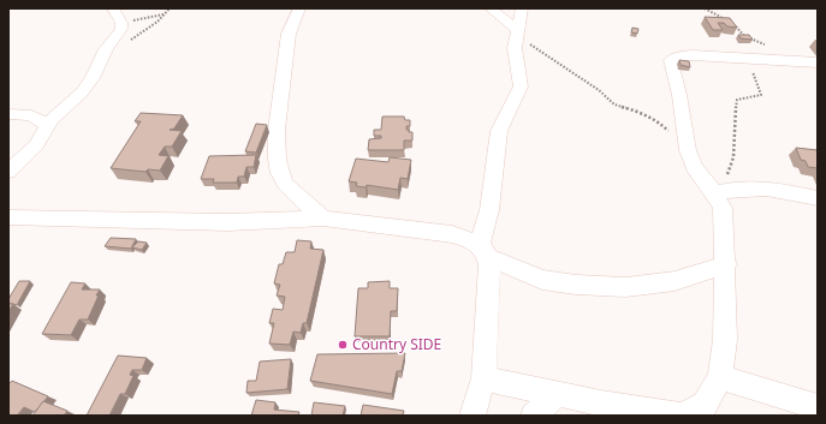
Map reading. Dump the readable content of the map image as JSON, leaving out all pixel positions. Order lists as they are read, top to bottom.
{
  "places": ["Country SIDE"]
}
